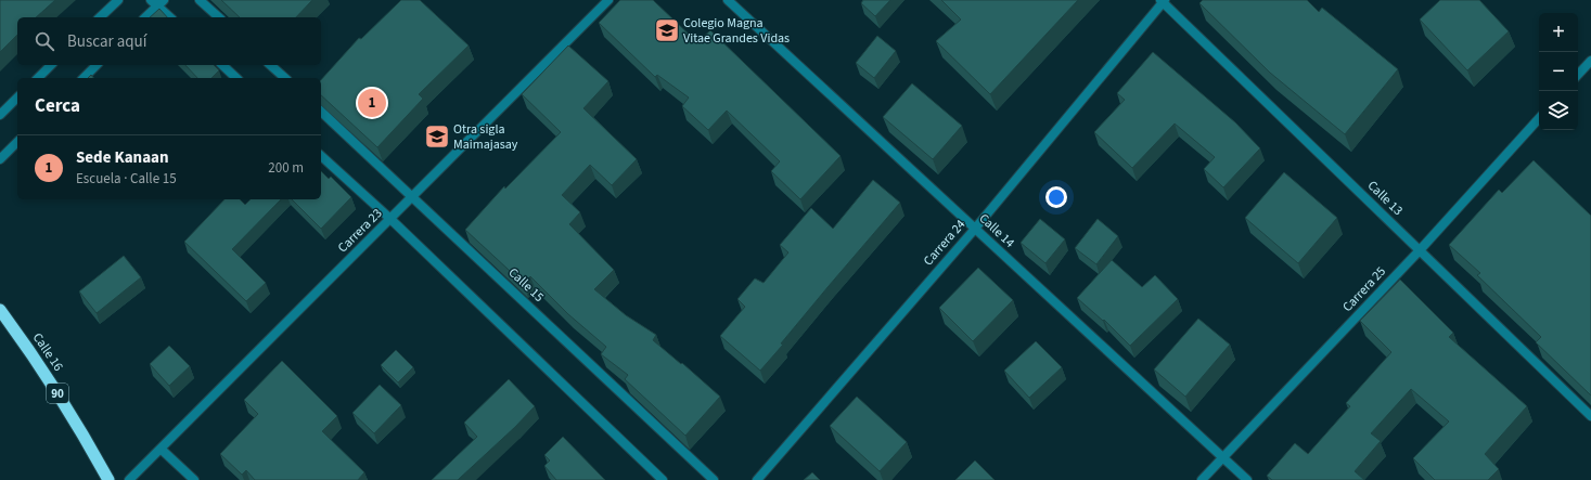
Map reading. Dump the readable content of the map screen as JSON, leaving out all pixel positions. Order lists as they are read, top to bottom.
{
  "streets": {
    "highway": ["Calle 16", "90"],
    "street": [
      "Calle 13",
      "Carrera 23",
      "Calle 14",
      "Carrera 24",
      "Calle 15",
      "Carrera 25"
    ]
  },
  "crossings": [
    ["Calle 13", "Carrera 24"],
    ["Calle 13", "Carrera 25"],
    ["Carrera 23", "Calle 15"],
    ["Calle 14", "Carrera 24"],
    ["Calle 14", "Carrera 25"]
  ],
  "places": {
    "school or university": ["Colegio Magna Vitae Grandes Vidas", "Otra sigla Maimajasay"]
  },
  "page": {
    "map_buttons": ["+", "−"],
    "search": "Buscar aquí",
    "heading": "Cerca",
    "pins": "1",
    "list": [
      {
        "mark": "1",
        "name": "Sede Kanaan",
        "note": "Escuela · Calle 15",
        "value": "200 m"
      }
    ]
  }
}
